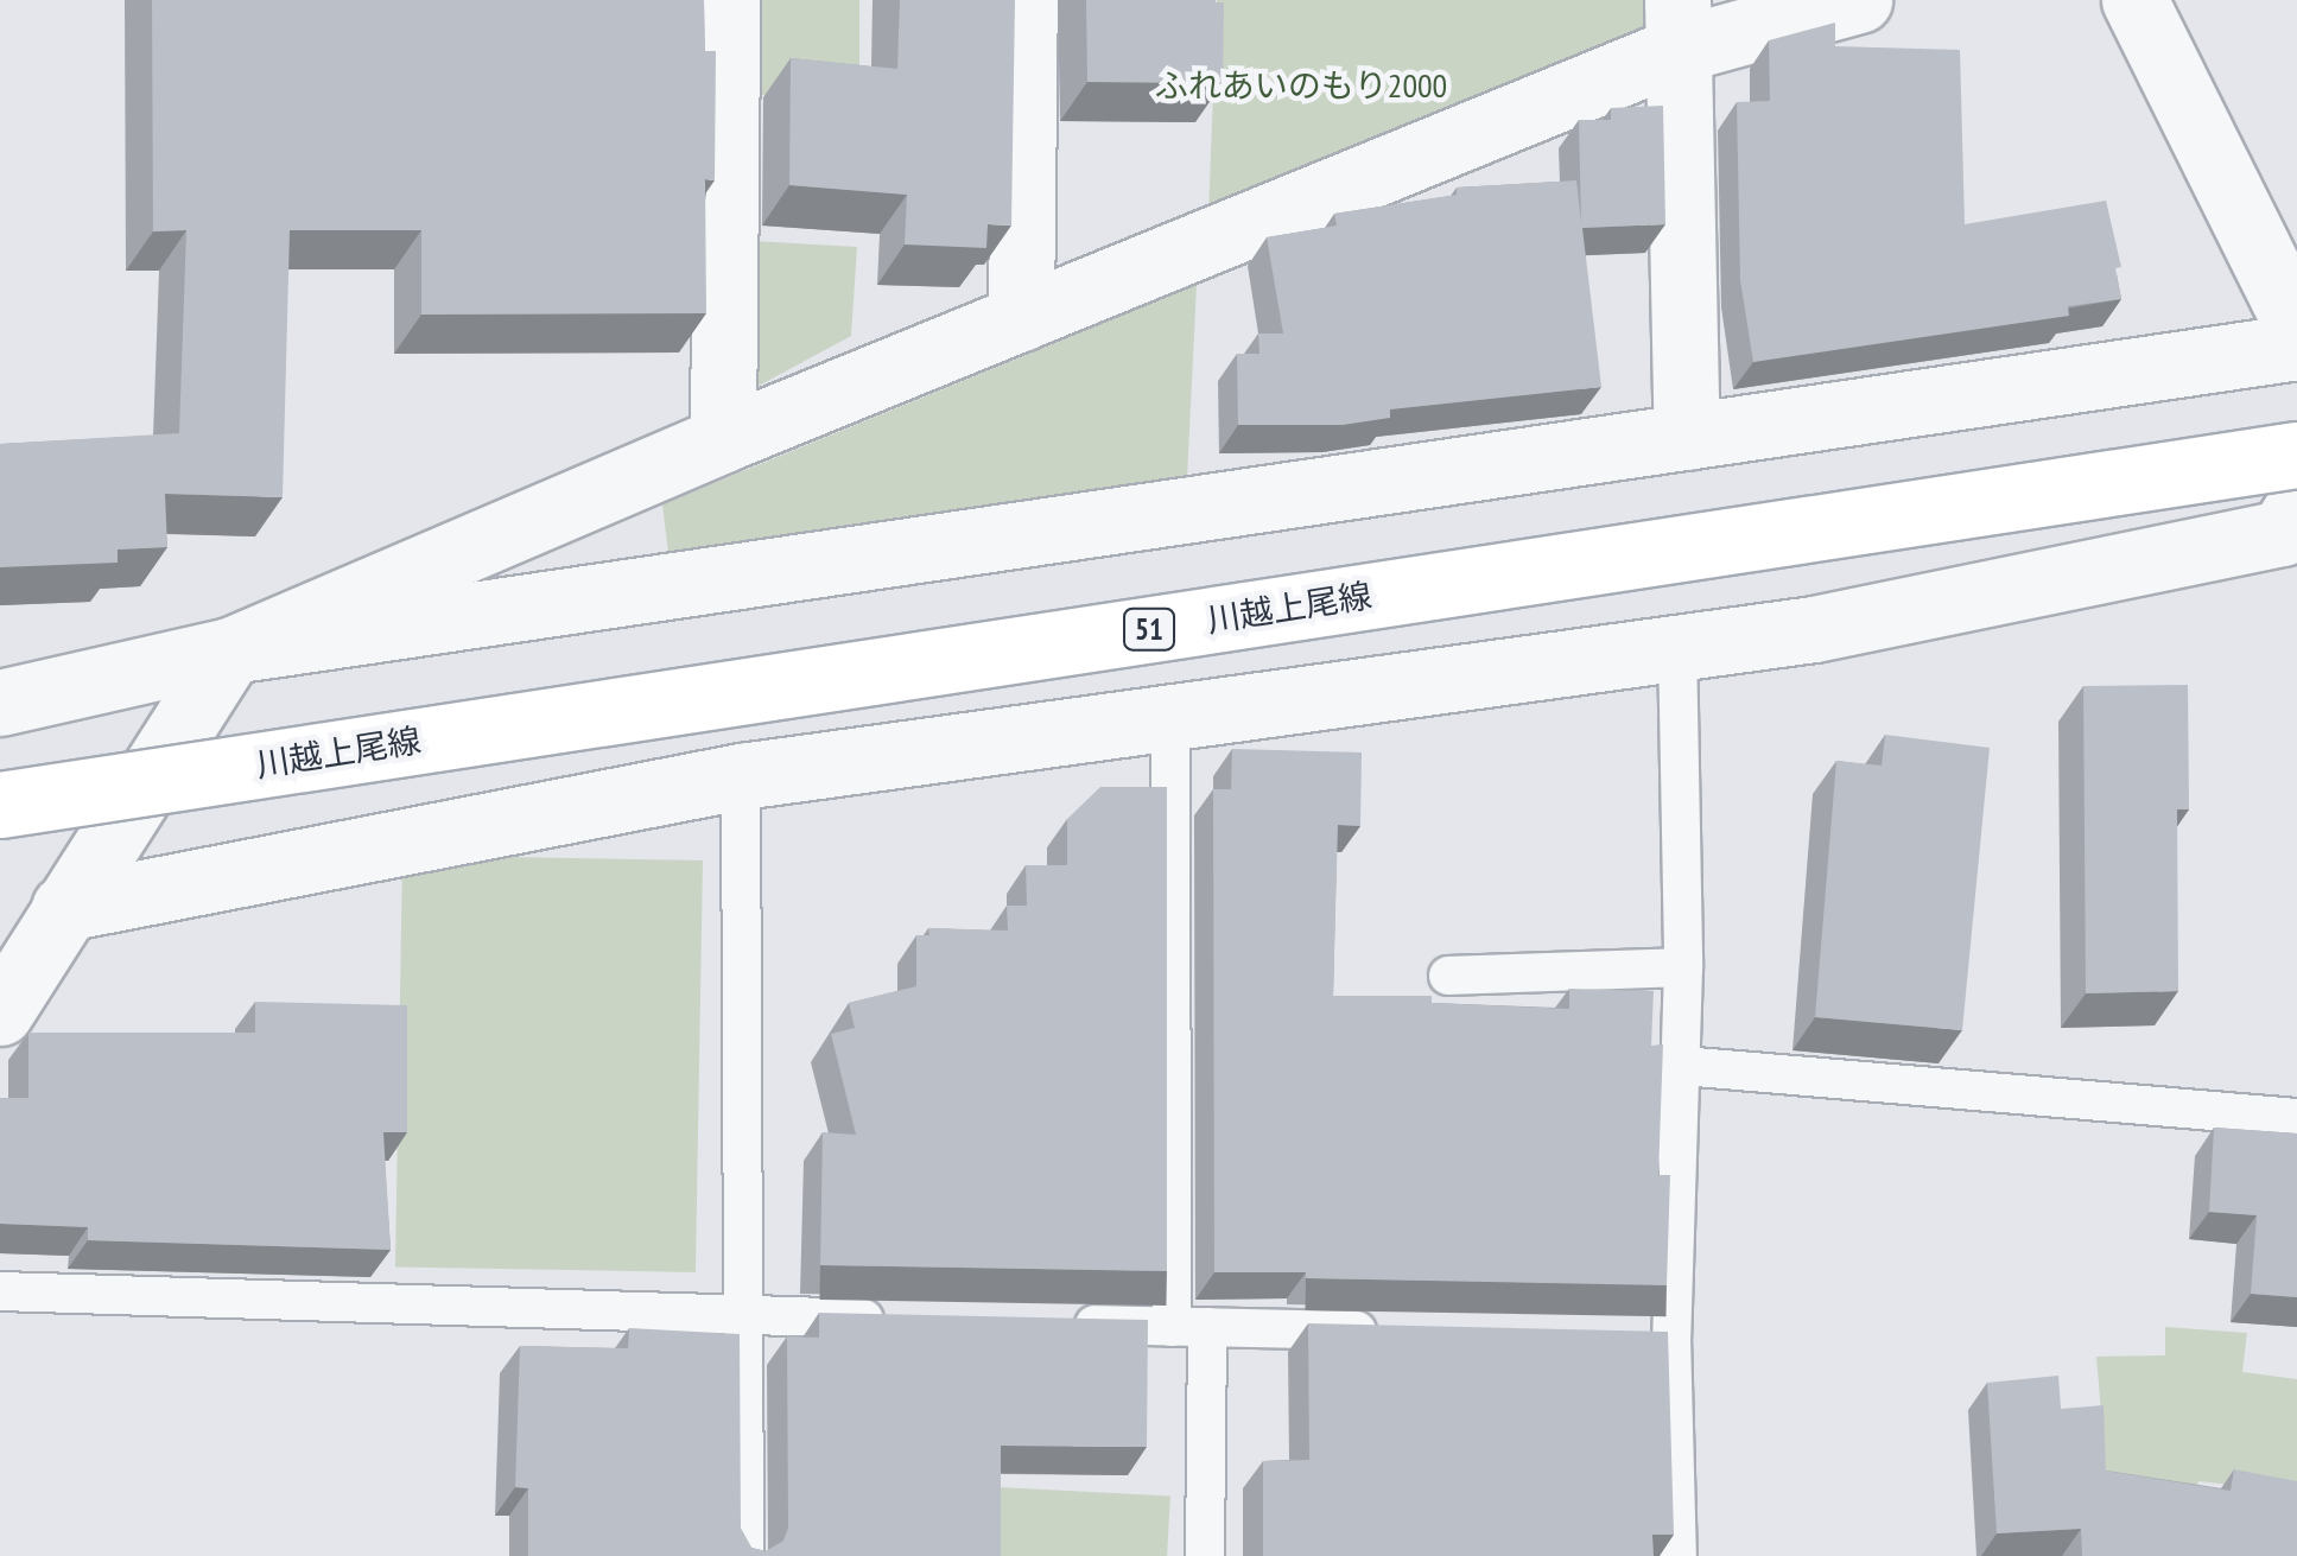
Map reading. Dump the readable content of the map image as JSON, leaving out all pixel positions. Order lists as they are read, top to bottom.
{
  "streets": {
    "main road": ["川越上尾線", "51"]
  },
  "parks": ["ふれあいのもり2000"]
}
